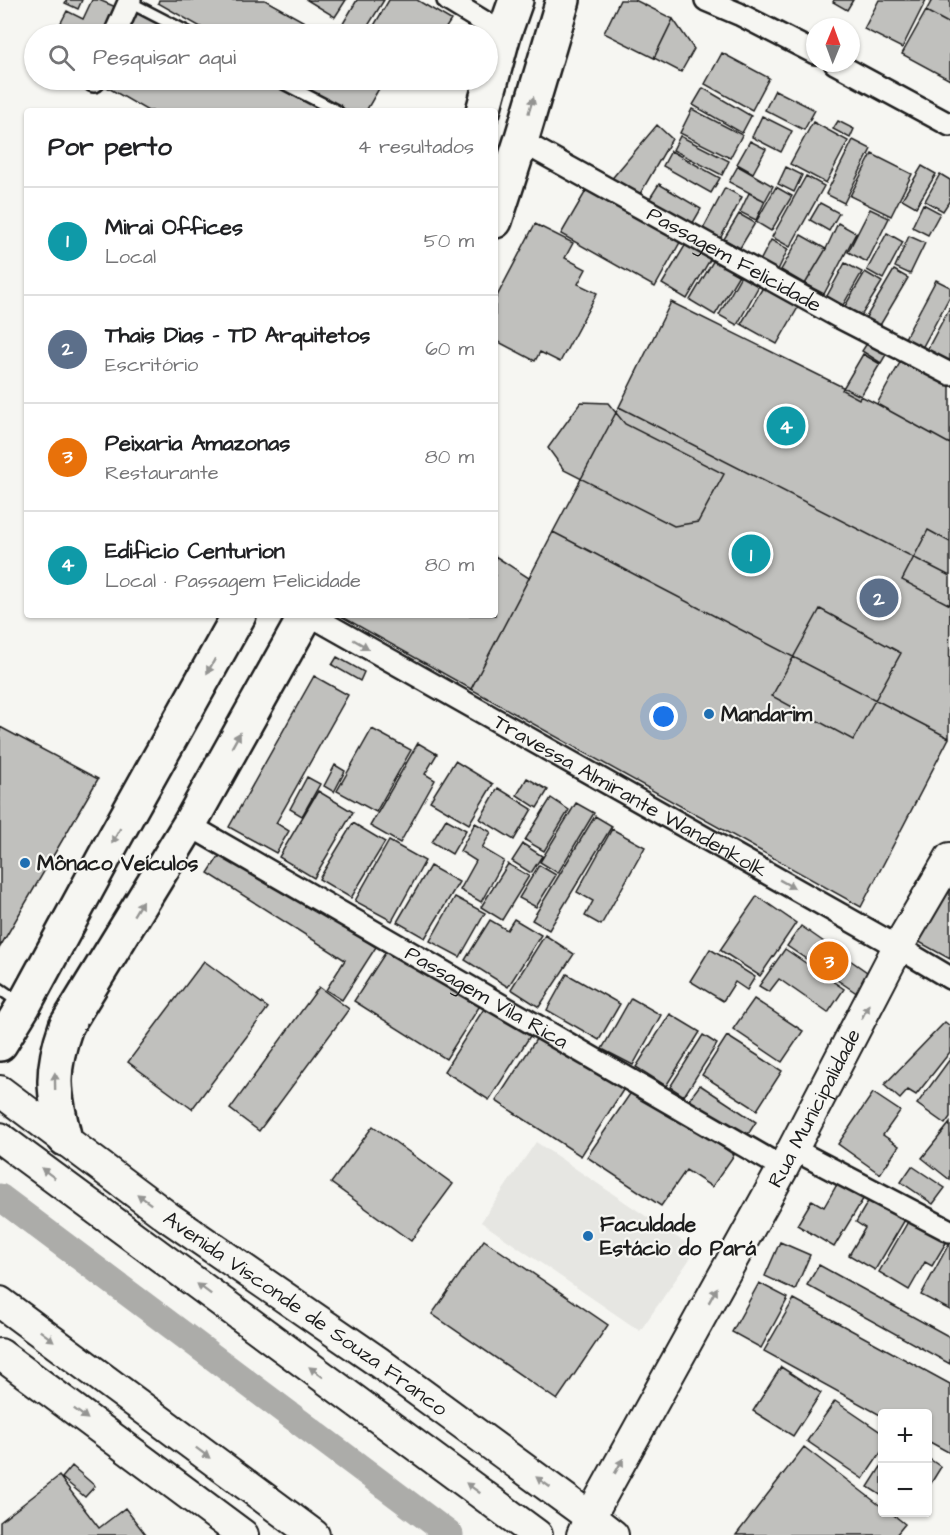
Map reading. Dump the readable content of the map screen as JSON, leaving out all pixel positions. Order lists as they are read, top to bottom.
{
  "streets": {
    "main road": ["Rua Municipalidade", "Avenida Visconde de Souza Franco"],
    "street": ["Passagem Felicidade", "Travessa Almirante Wandenkolk", "Passagem Vila Rica"]
  },
  "crossings": [
    ["Travessa Almirante Wandenkolk", "Rua Municipalidade"],
    ["Passagem Vila Rica", "Rua Municipalidade"],
    ["Rua Municipalidade", "Avenida Visconde de Souza Franco"]
  ],
  "one_way": ["Travessa Almirante Wandenkolk", "Rua Municipalidade"],
  "places": ["Mandarim", "Mônaco Veículos", "Faculdade Estácio do Pará"],
  "north": "top",
  "page": {
    "search": "Pesquisar aqui",
    "heading": ["Por perto", "4 resultados"],
    "list": [
      {
        "mark": "1",
        "name": "Mirai Offices",
        "note": "Local",
        "value": "50 m"
      },
      {
        "mark": "2",
        "name": "Thais Dias - TD Arquitetos",
        "note": "Escritório",
        "value": "60 m"
      },
      {
        "mark": "3",
        "name": "Peixaria Amazonas",
        "note": "Restaurante",
        "value": "80 m"
      },
      {
        "mark": "4",
        "name": "Edificio Centurion",
        "note": "Local · Passagem Felicidade",
        "value": "80 m"
      }
    ],
    "pins": [
      "4",
      "1",
      "2",
      "3"
    ],
    "map_buttons": ["+", "−"]
  }
}
